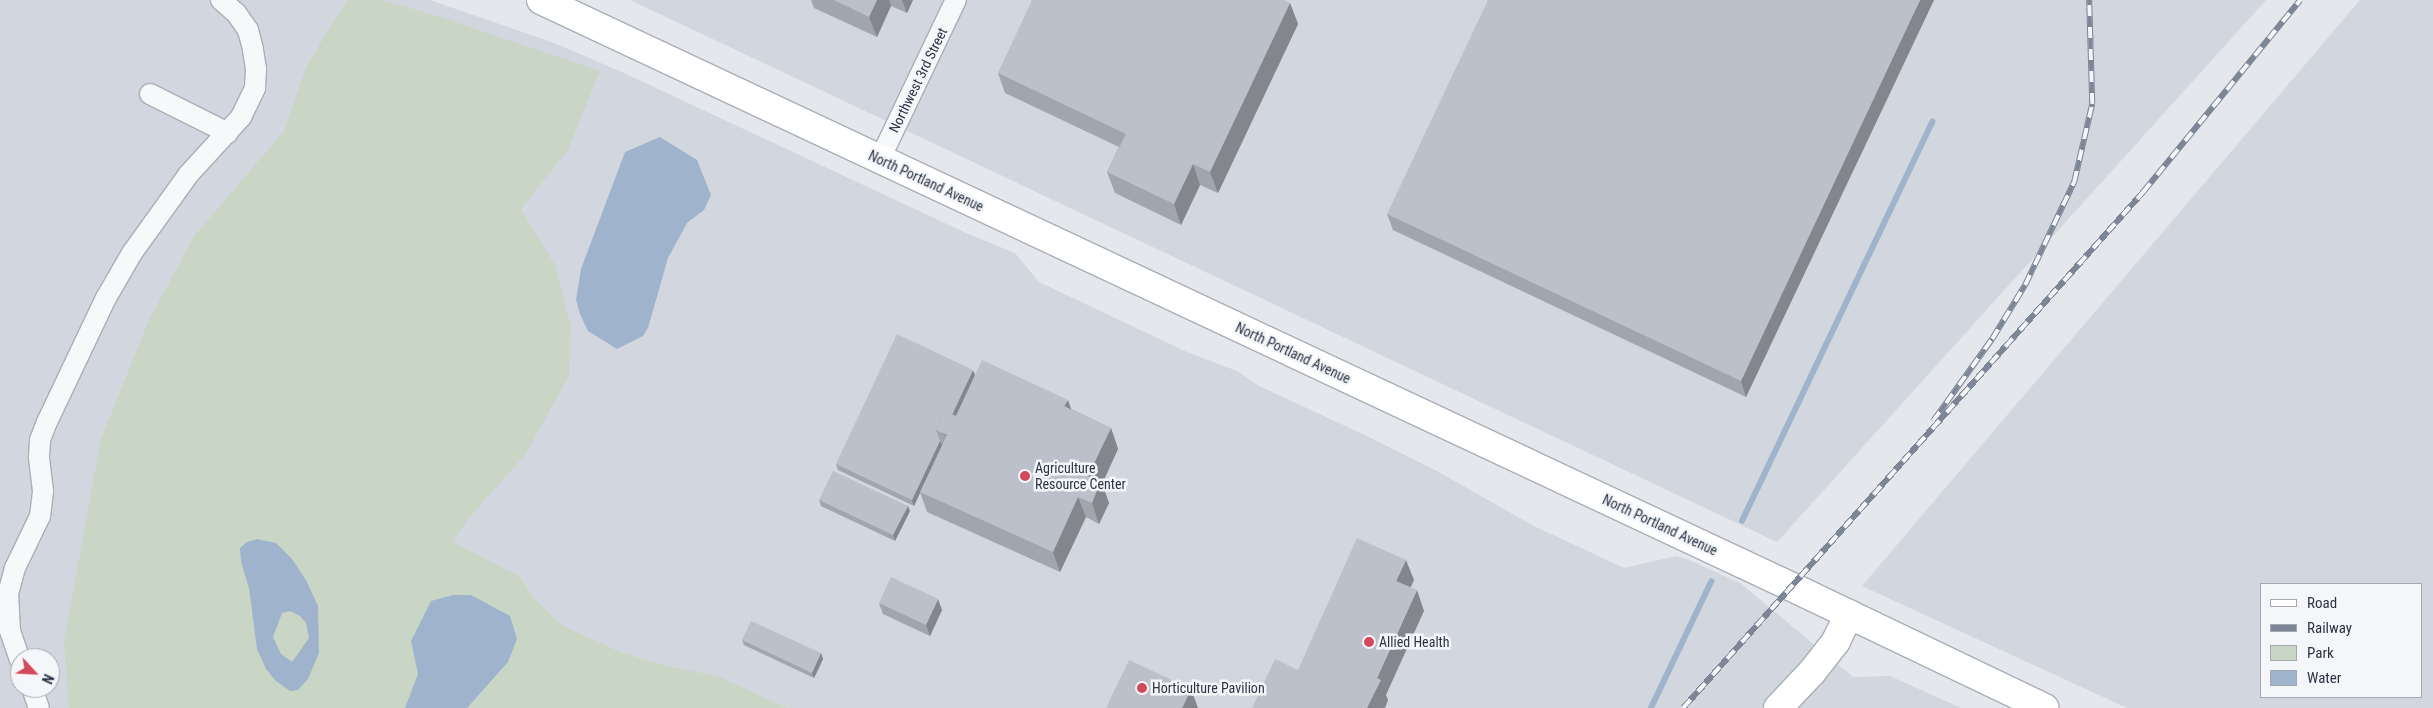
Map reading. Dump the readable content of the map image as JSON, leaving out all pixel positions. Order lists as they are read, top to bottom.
{
  "streets": {
    "main road": ["North Portland Avenue"],
    "street": ["Northwest 3rd Street"]
  },
  "crossings": [
    ["Northwest 3rd Street", "North Portland Avenue"]
  ],
  "places": ["Agriculture Resource Center", "Allied Health", "Horticulture Pavilion"],
  "legend": [
    "Road",
    "Railway",
    "Park",
    "Water"
  ],
  "north": "bottom right"
}
